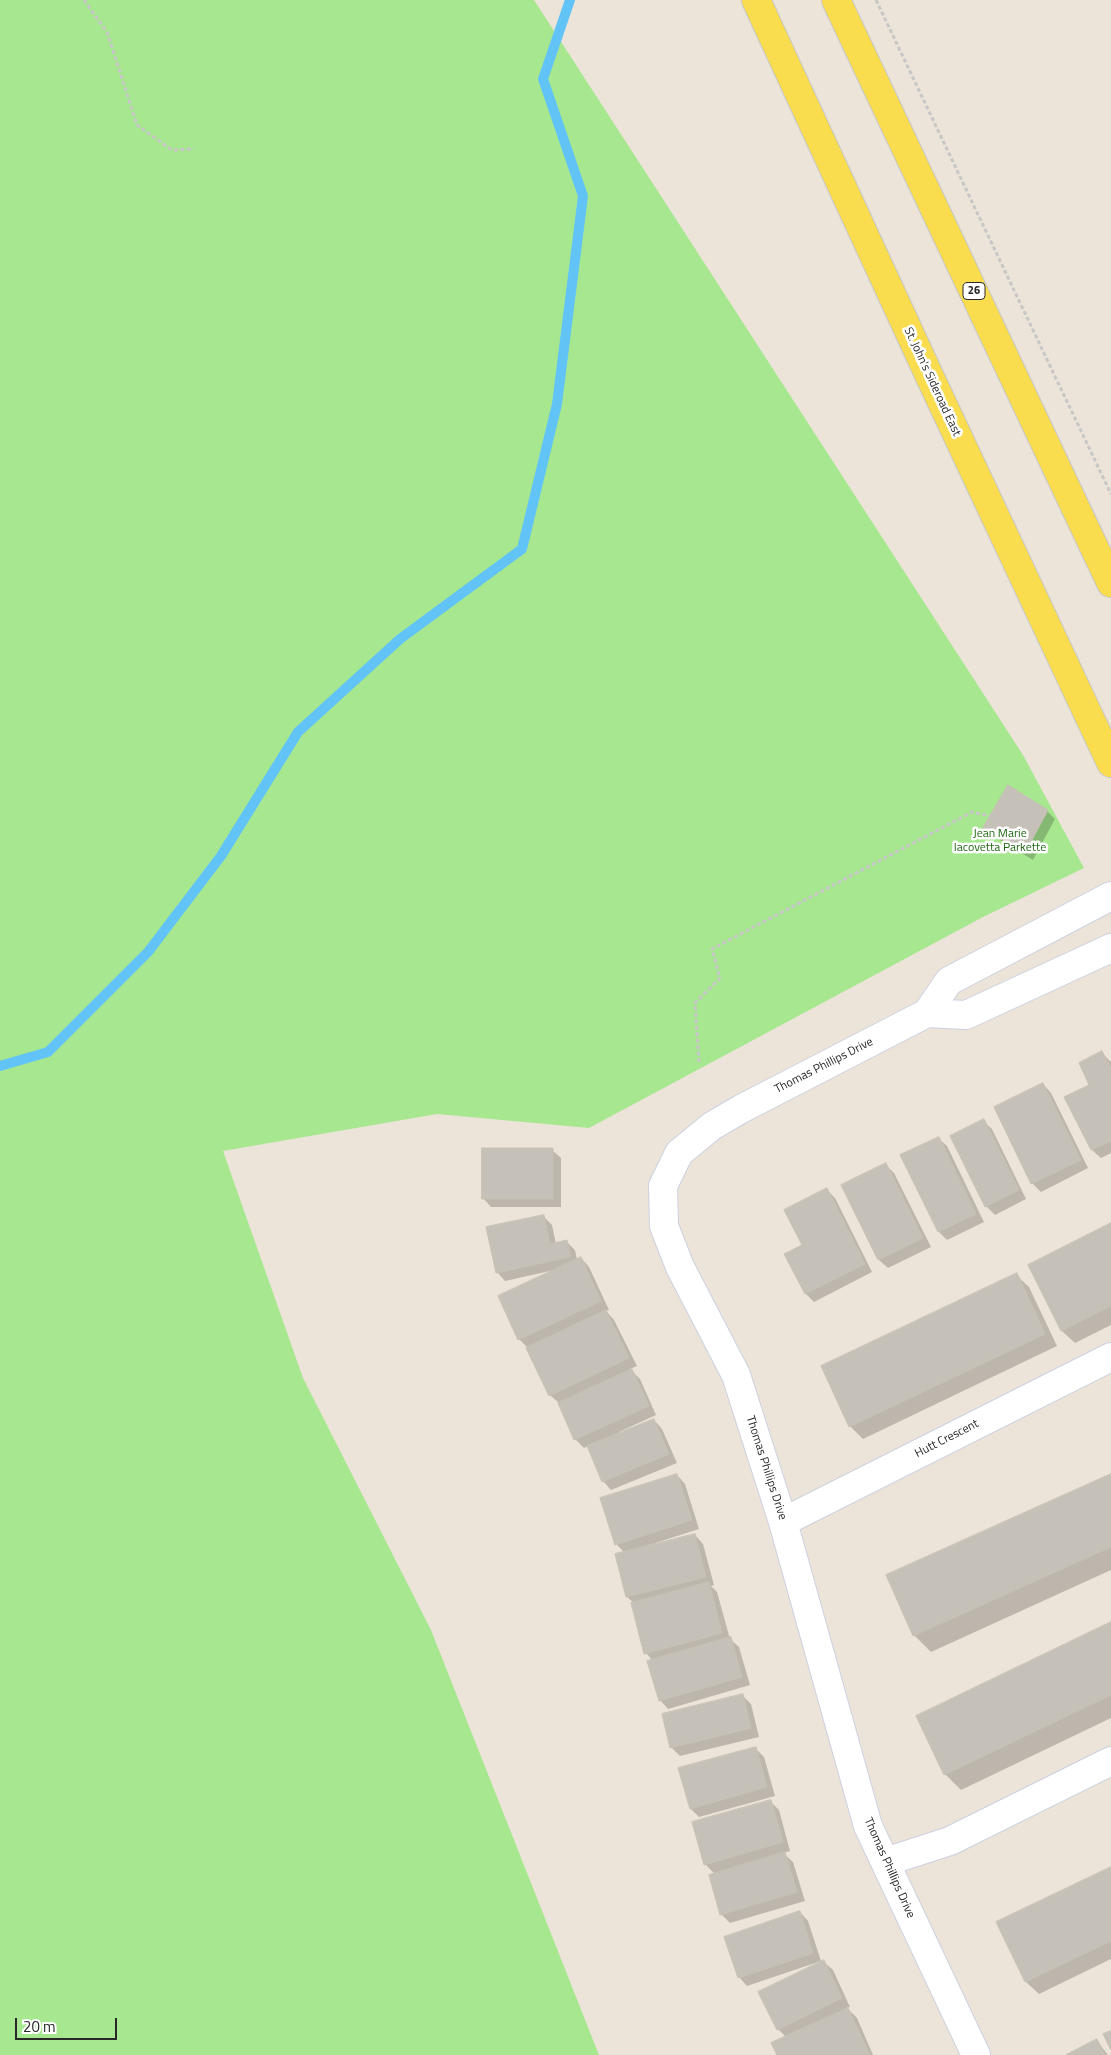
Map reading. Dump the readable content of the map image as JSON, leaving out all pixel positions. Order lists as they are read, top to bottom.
{
  "streets": {
    "main road": ["26", "St. John's Sideroad East"],
    "street": ["Thomas Phillips Drive", "Hutt Crescent"]
  },
  "crossings": [
    ["Thomas Phillips Drive", "Hutt Crescent"]
  ],
  "parks": ["Jean Marie Iacovetta Parkette"],
  "scale_bar": "20 m"
}
